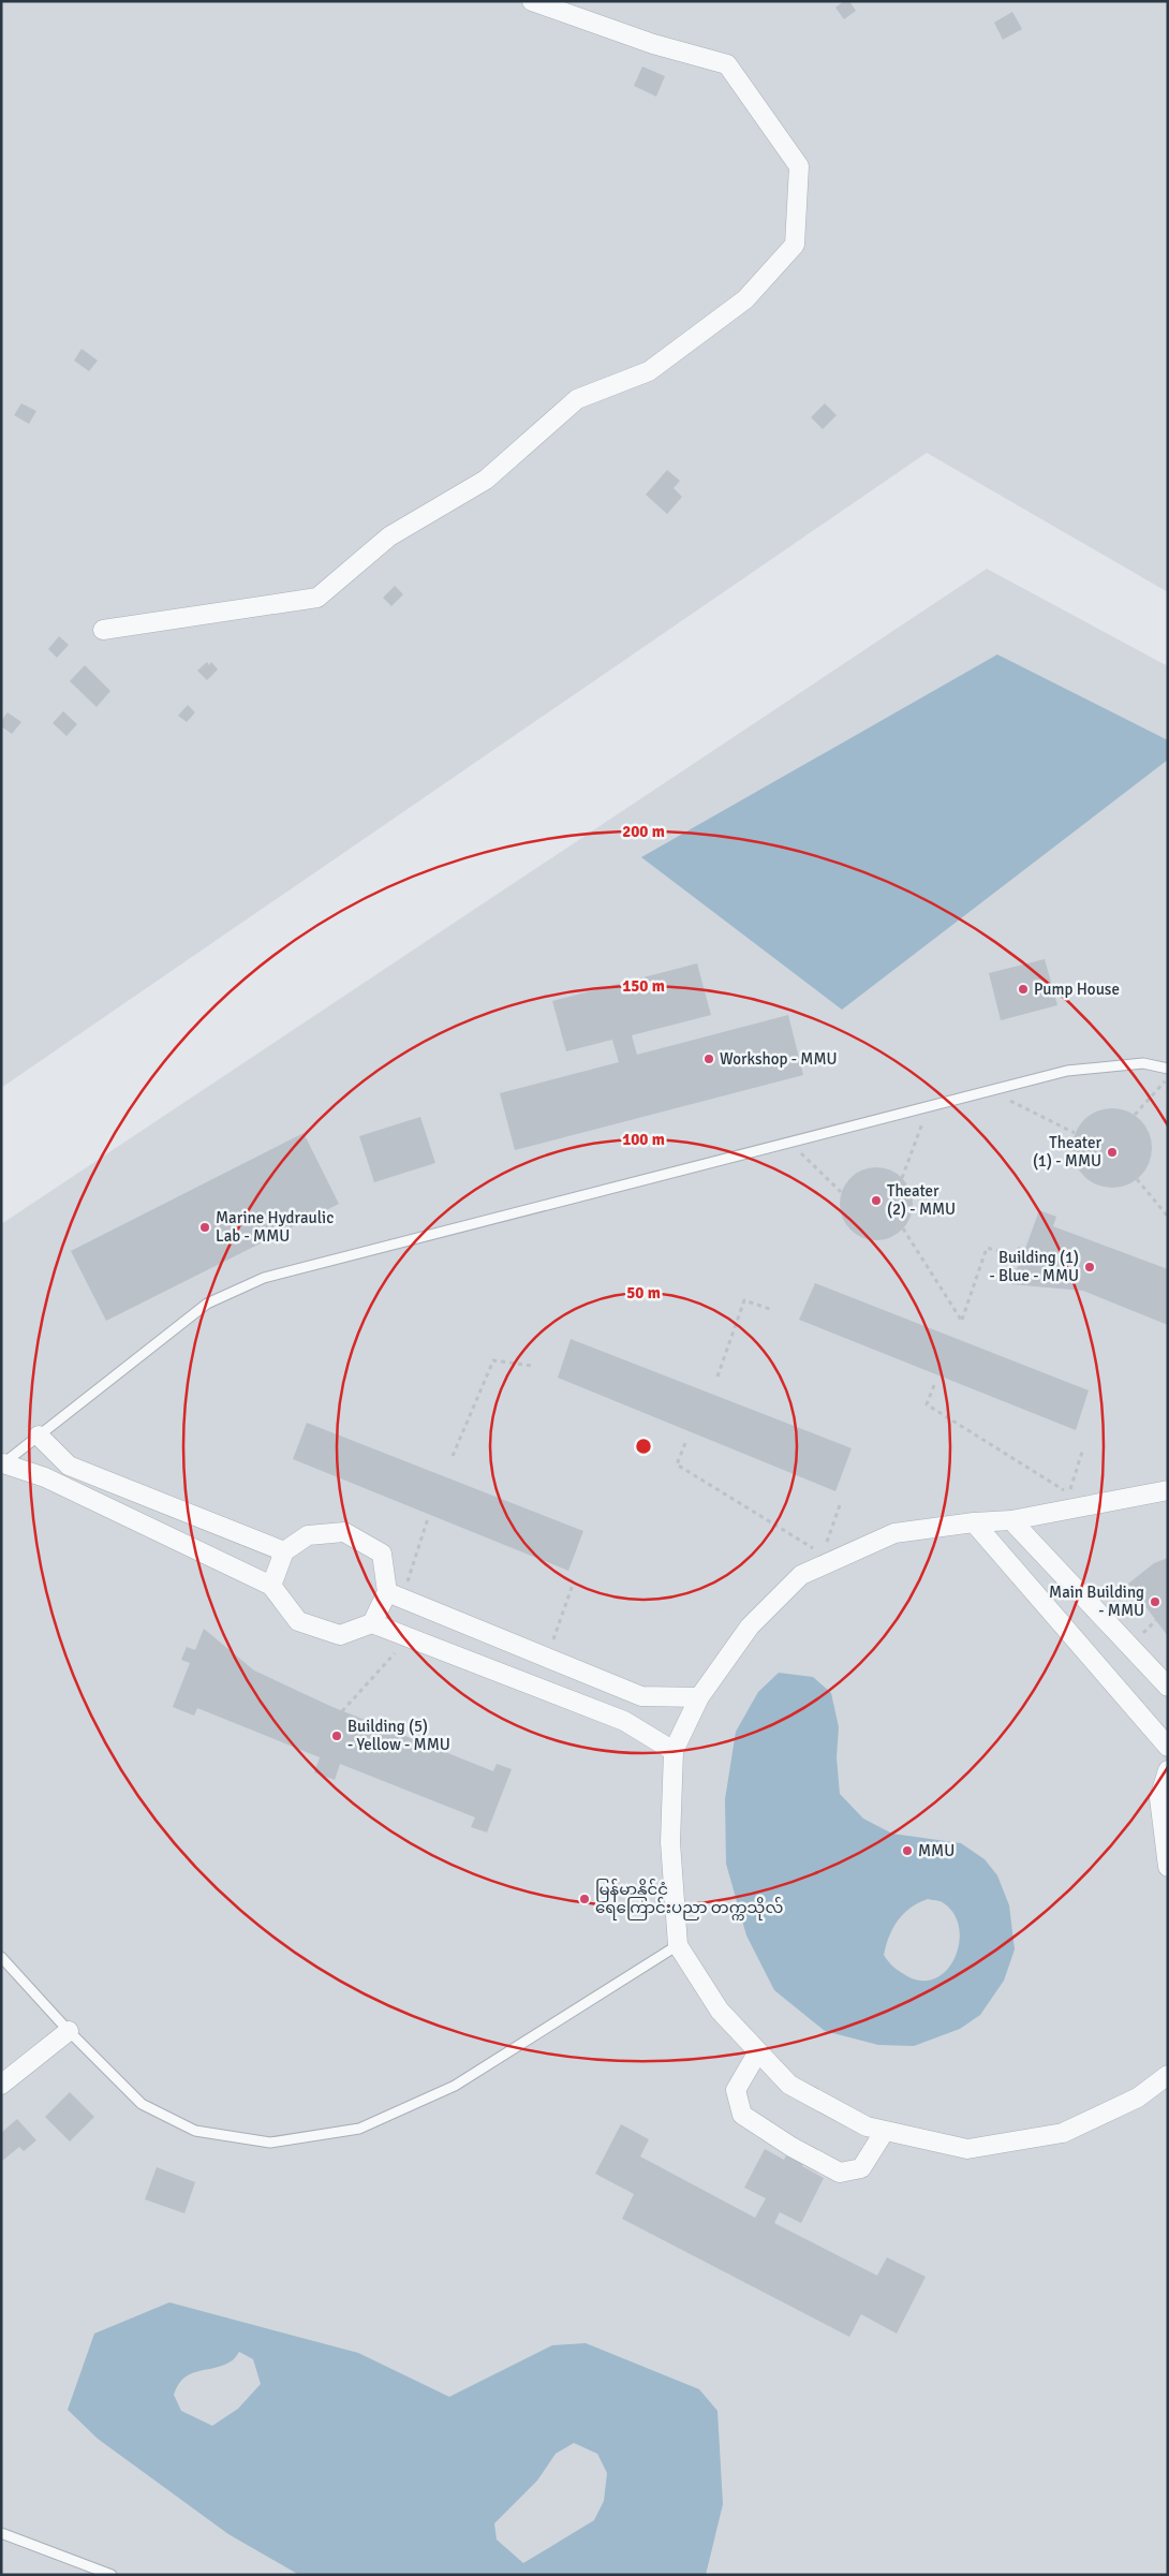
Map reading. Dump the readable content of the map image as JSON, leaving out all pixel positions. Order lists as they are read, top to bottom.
{
  "places": [
    "Pump House",
    "Workshop - MMU",
    "Theater (1) - MMU",
    "Theater (2) - MMU",
    "Marine Hydraulic Lab - MMU",
    "Building (1) - Blue - MMU",
    "Main Building - MMU",
    "Building (5) - Yellow - MMU",
    "MMU",
    "မြန်မာနိုင်ငံ ရေကြောင်းပညာ တက္ကသိုလ်"
  ],
  "rings": [
    "200 m",
    "150 m",
    "100 m",
    "50 m"
  ]
}
